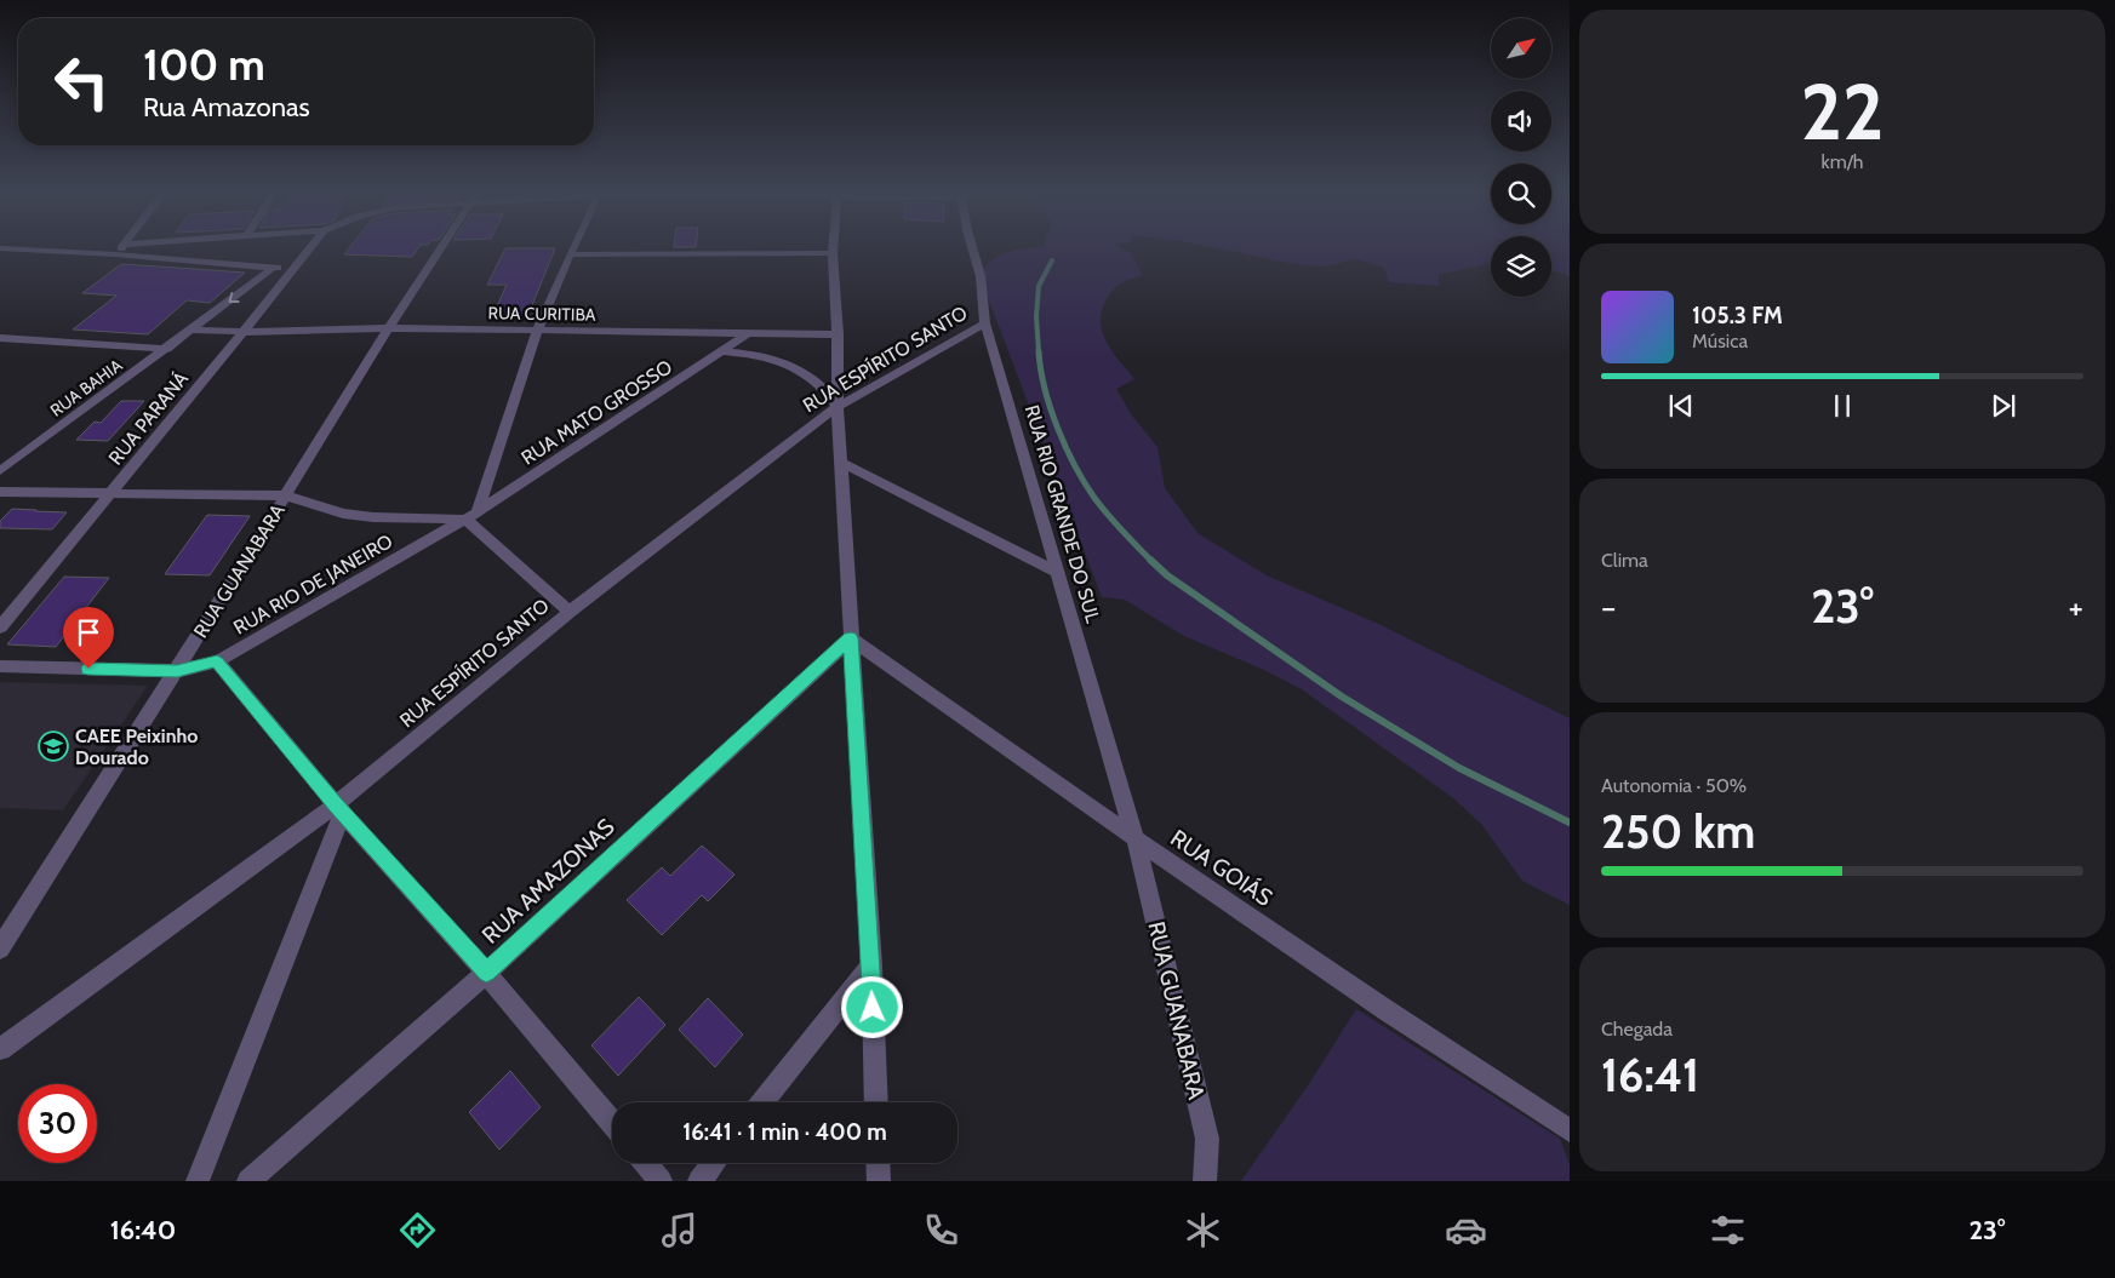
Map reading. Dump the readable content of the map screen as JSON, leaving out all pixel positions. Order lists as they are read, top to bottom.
{
  "streets": {
    "street": [
      "RUA CURITIBA",
      "RUA ESPÍRITO SANTO",
      "RUA BAHIA",
      "RUA MATO GROSSO",
      "RUA PARANÁ",
      "RUA RIO GRANDE DO SUL",
      "RUA GUANABARA",
      "RUA RIO DE JANEIRO",
      "RUA GOIÁS",
      "RUA AMAZONAS"
    ]
  },
  "crossings": [
    ["RUA CURITIBA", "RUA BAHIA"],
    ["RUA CURITIBA", "RUA MATO GROSSO"],
    ["RUA CURITIBA", "RUA PARANÁ"],
    ["RUA CURITIBA", "RUA GUANABARA"],
    ["RUA ESPÍRITO SANTO", "RUA RIO GRANDE DO SUL"],
    ["RUA MATO GROSSO", "RUA RIO DE JANEIRO"],
    ["RUA RIO GRANDE DO SUL", "RUA GUANABARA"],
    ["RUA RIO GRANDE DO SUL", "RUA GOIÁS"],
    ["RUA GUANABARA", "RUA RIO DE JANEIRO"],
    ["RUA GUANABARA", "RUA GOIÁS"],
    ["RUA GOIÁS", "RUA AMAZONAS"]
  ],
  "places": {
    "school or university": ["CAEE Peixinho Dourado"]
  },
  "north": "top right",
  "page": {
    "tile": [
      ["22", "km/h"],
      "Clima",
      ["Autonomia · 50%", "250 km"],
      ["Chegada", "16:41"]
    ],
    "turn": ["100 m", "Rua Amazonas"],
    "song": ["105.3 FM", "Música"],
    "heat": ["−", "23°", "+"],
    "limit": "30",
    "trip": "16:41 · 1 min · 400 m",
    "tabs": ["16:40", "23°"]
  }
}
